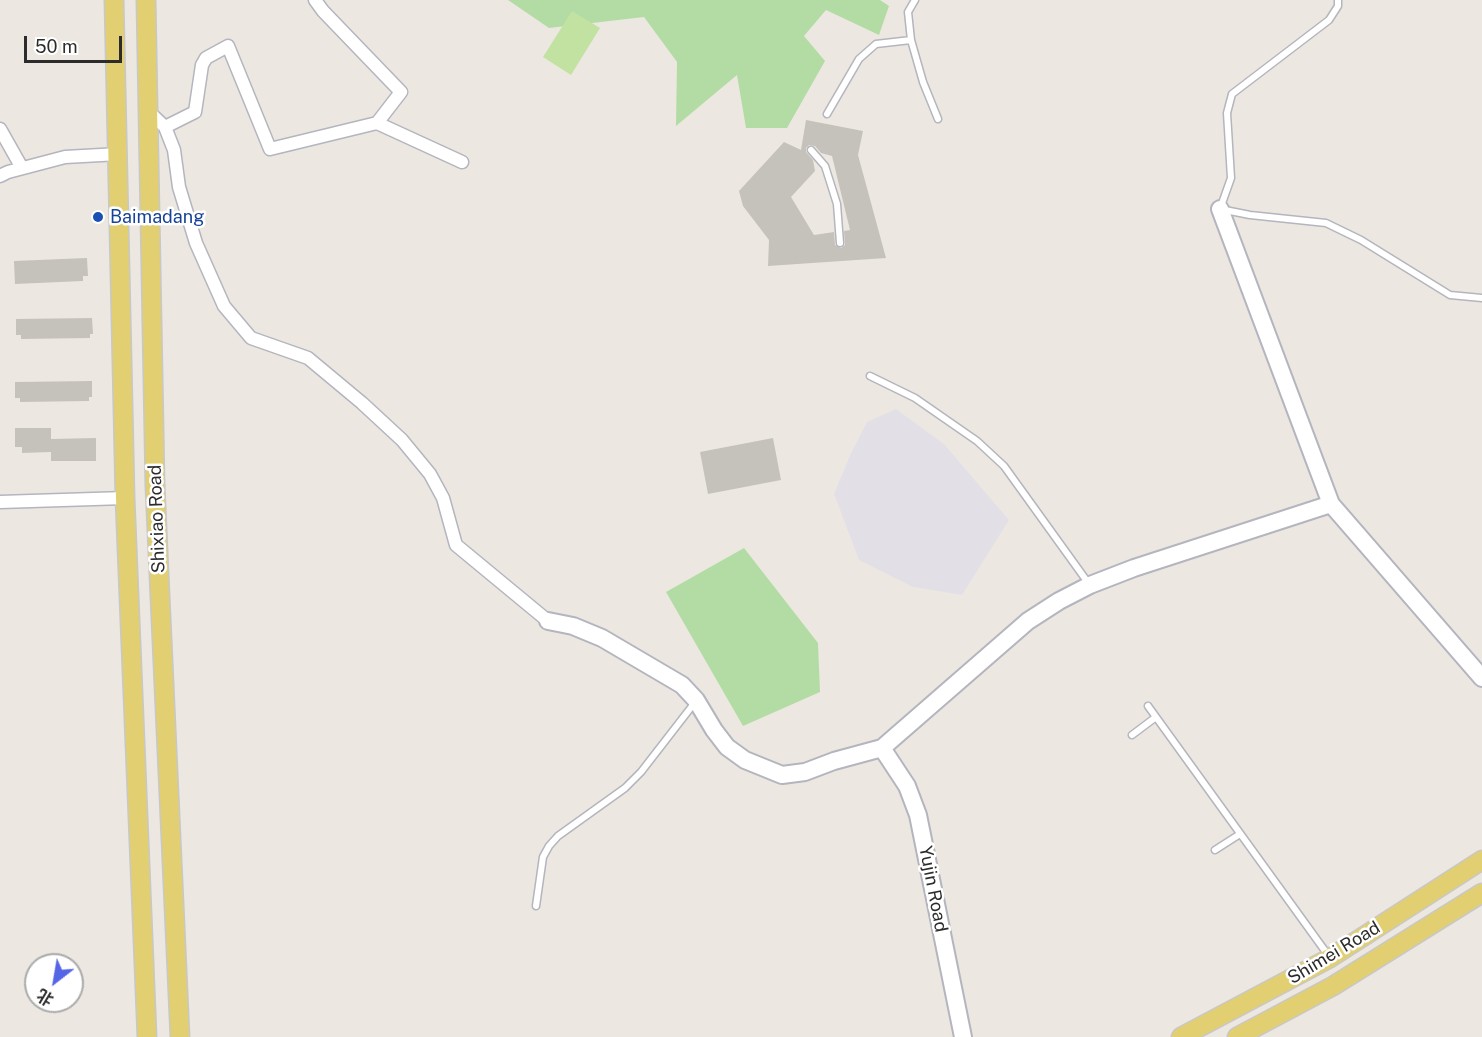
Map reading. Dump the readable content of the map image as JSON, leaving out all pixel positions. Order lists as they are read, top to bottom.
{
  "streets": {
    "main road": ["Shixiao Road", "Shimei Road"],
    "street": ["Yujin Road"]
  },
  "places": ["Baimadang"],
  "scale_bar": "50 m",
  "north": "bottom left"
}
